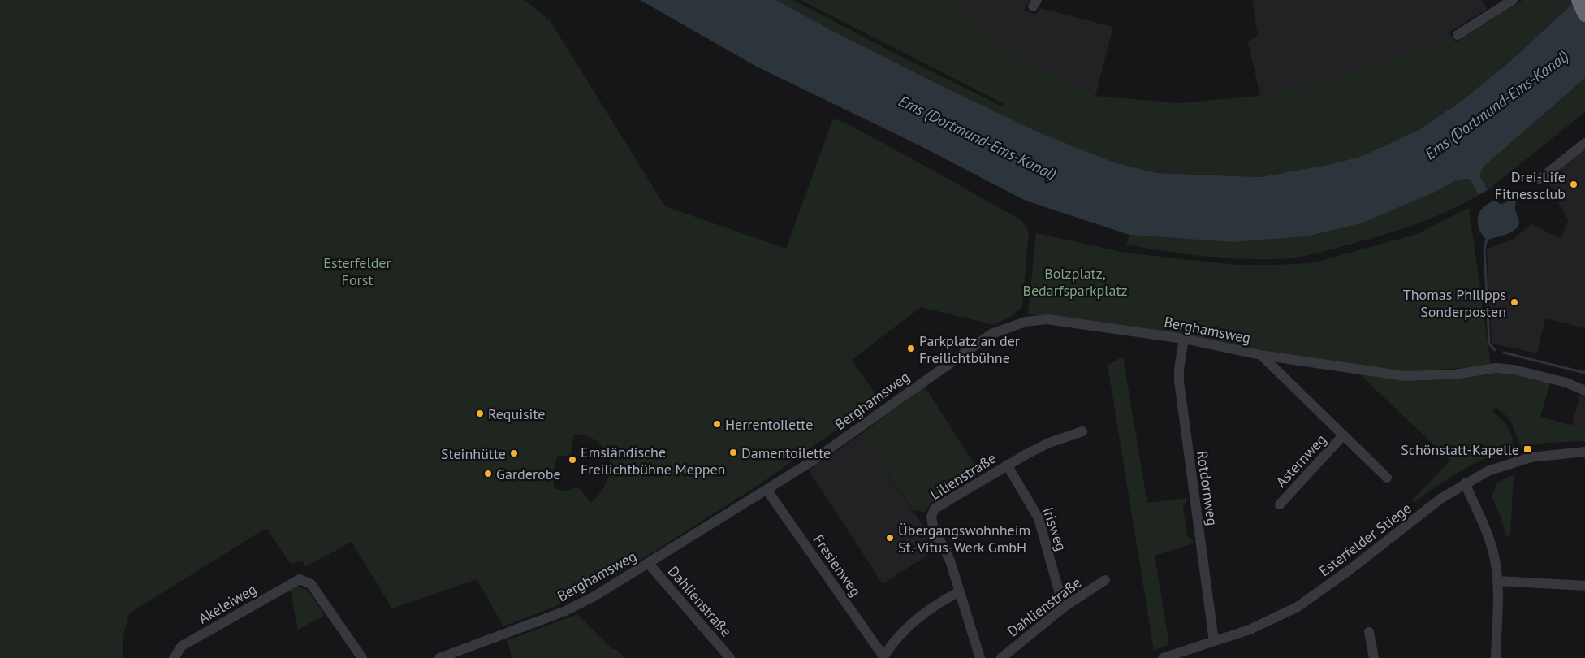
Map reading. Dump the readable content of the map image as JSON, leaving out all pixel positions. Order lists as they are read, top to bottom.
{
  "streets": {
    "street": [
      "Berghamsweg",
      "Asternweg",
      "Lilienstraße",
      "Rotdornweg",
      "Irisweg",
      "Esterfelder Stiege",
      "Fresienweg",
      "Dahlienstraße",
      "Akeleiweg"
    ]
  },
  "crossings": [
    ["Berghamsweg", "Asternweg"],
    ["Berghamsweg", "Rotdornweg"],
    ["Berghamsweg", "Fresienweg"],
    ["Berghamsweg", "Dahlienstraße"],
    ["Lilienstraße", "Irisweg"],
    ["Rotdornweg", "Esterfelder Stiege"],
    ["Irisweg", "Dahlienstraße"]
  ],
  "water": ["Ems (Dortmund-Ems-Kanal)"],
  "parks": ["Esterfelder Forst", "Bolzplatz, Bedarfsparkplatz"],
  "places": {
    "other": [
      "Drei-Life Fitnessclub",
      "Thomas Philipps Sonderposten",
      "Parkplatz an der Freilichtbühne",
      "Requisite",
      "Herrentoilette",
      "Damentoilette",
      "Steinhütte",
      "Emsländische Freilichtbühne Meppen",
      "Garderobe",
      "Übergangswohnheim St.-Vitus-Werk GmbH"
    ],
    "transit": ["Schönstatt-Kapelle"]
  }
}
